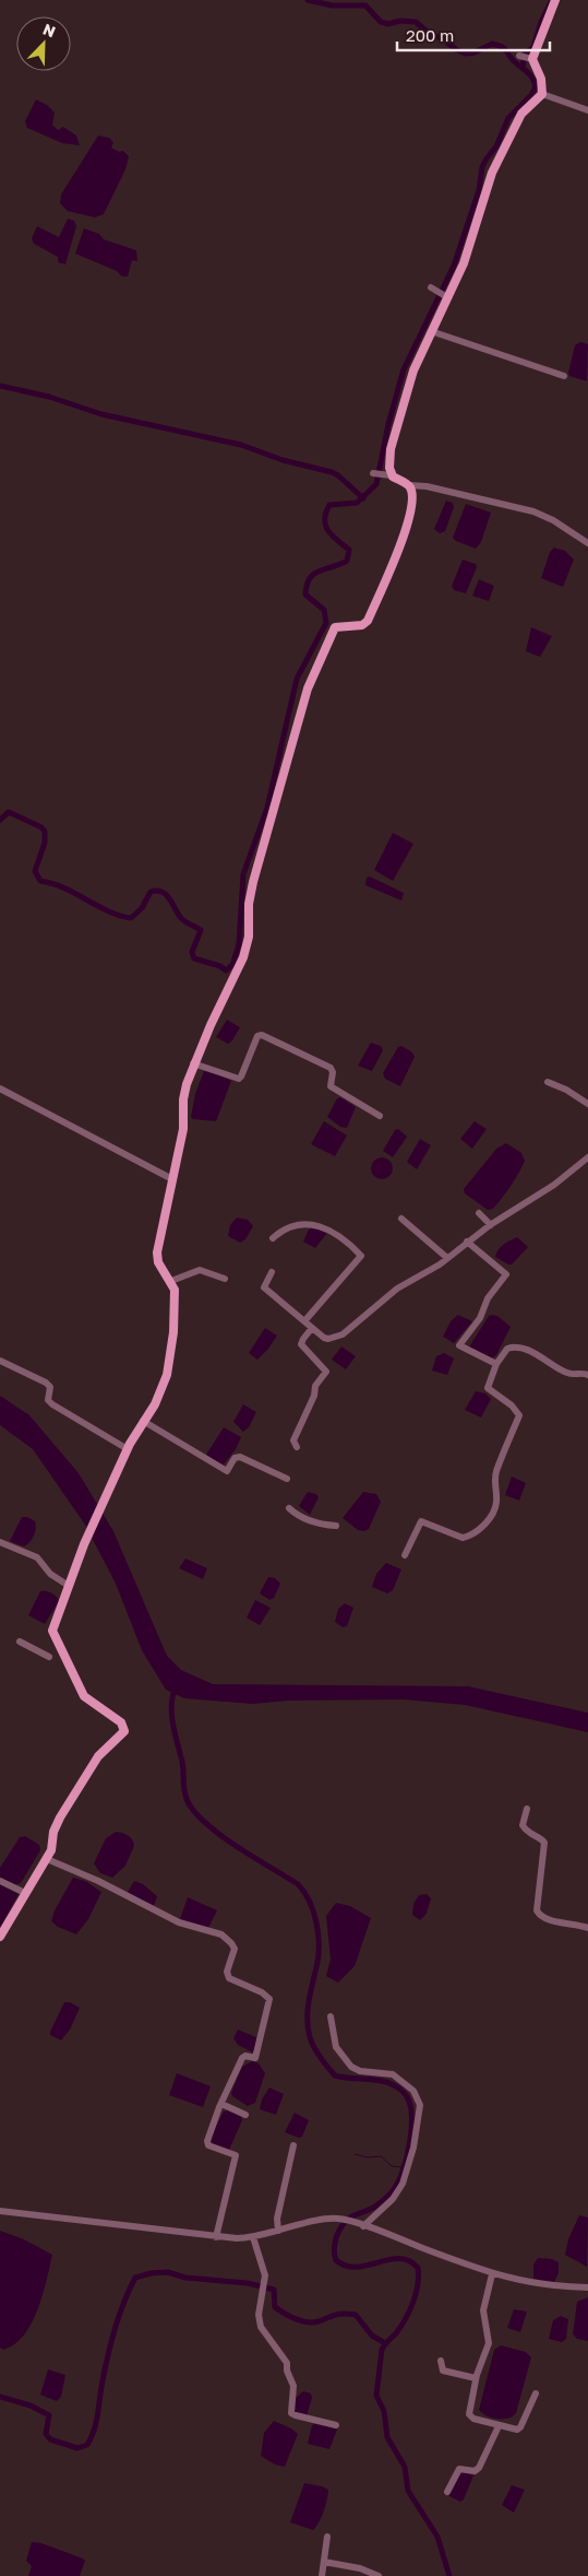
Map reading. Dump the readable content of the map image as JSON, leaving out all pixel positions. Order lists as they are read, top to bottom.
{
  "scale_bar": "200 m",
  "north": "top right"
}
